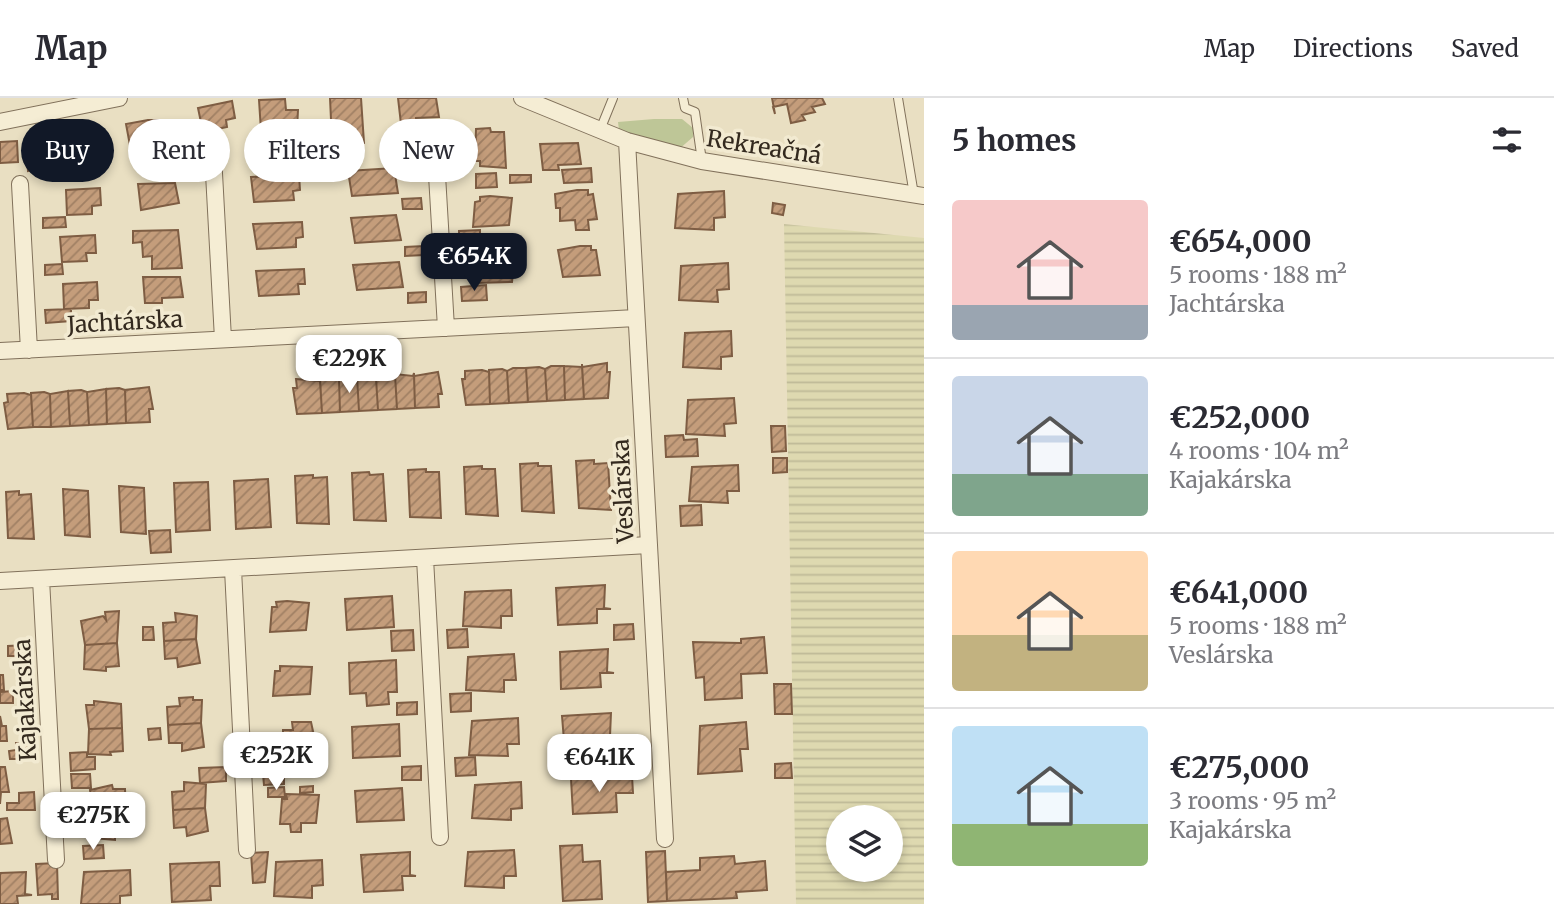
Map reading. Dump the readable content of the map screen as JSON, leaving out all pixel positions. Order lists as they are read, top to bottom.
{
  "streets": {
    "street": [
      "Rekreačná",
      "Jachtárska",
      "Veslárska",
      "Kajakárska"
    ]
  },
  "crossings": [
    ["Rekreačná", "Veslárska"],
    ["Jachtárska", "Veslárska"]
  ],
  "page": {
    "header": "Map",
    "nav": ["Map", "Directions", "Saved"],
    "heading": "5 homes",
    "chip": [
      "Buy",
      "Rent",
      "Filters",
      "New"
    ],
    "list": [
      {
        "name": "€654,000",
        "note": "5 rooms · 188 m² · Jachtárska"
      },
      {
        "name": "€252,000",
        "note": "4 rooms · 104 m² · Kajakárska"
      },
      {
        "name": "€641,000",
        "note": "5 rooms · 188 m² · Veslárska"
      },
      {
        "name": "€275,000",
        "note": "3 rooms · 95 m² · Kajakárska"
      }
    ],
    "price": [
      "€654K",
      "€229K",
      "€252K",
      "€641K",
      "€275K"
    ]
  }
}
